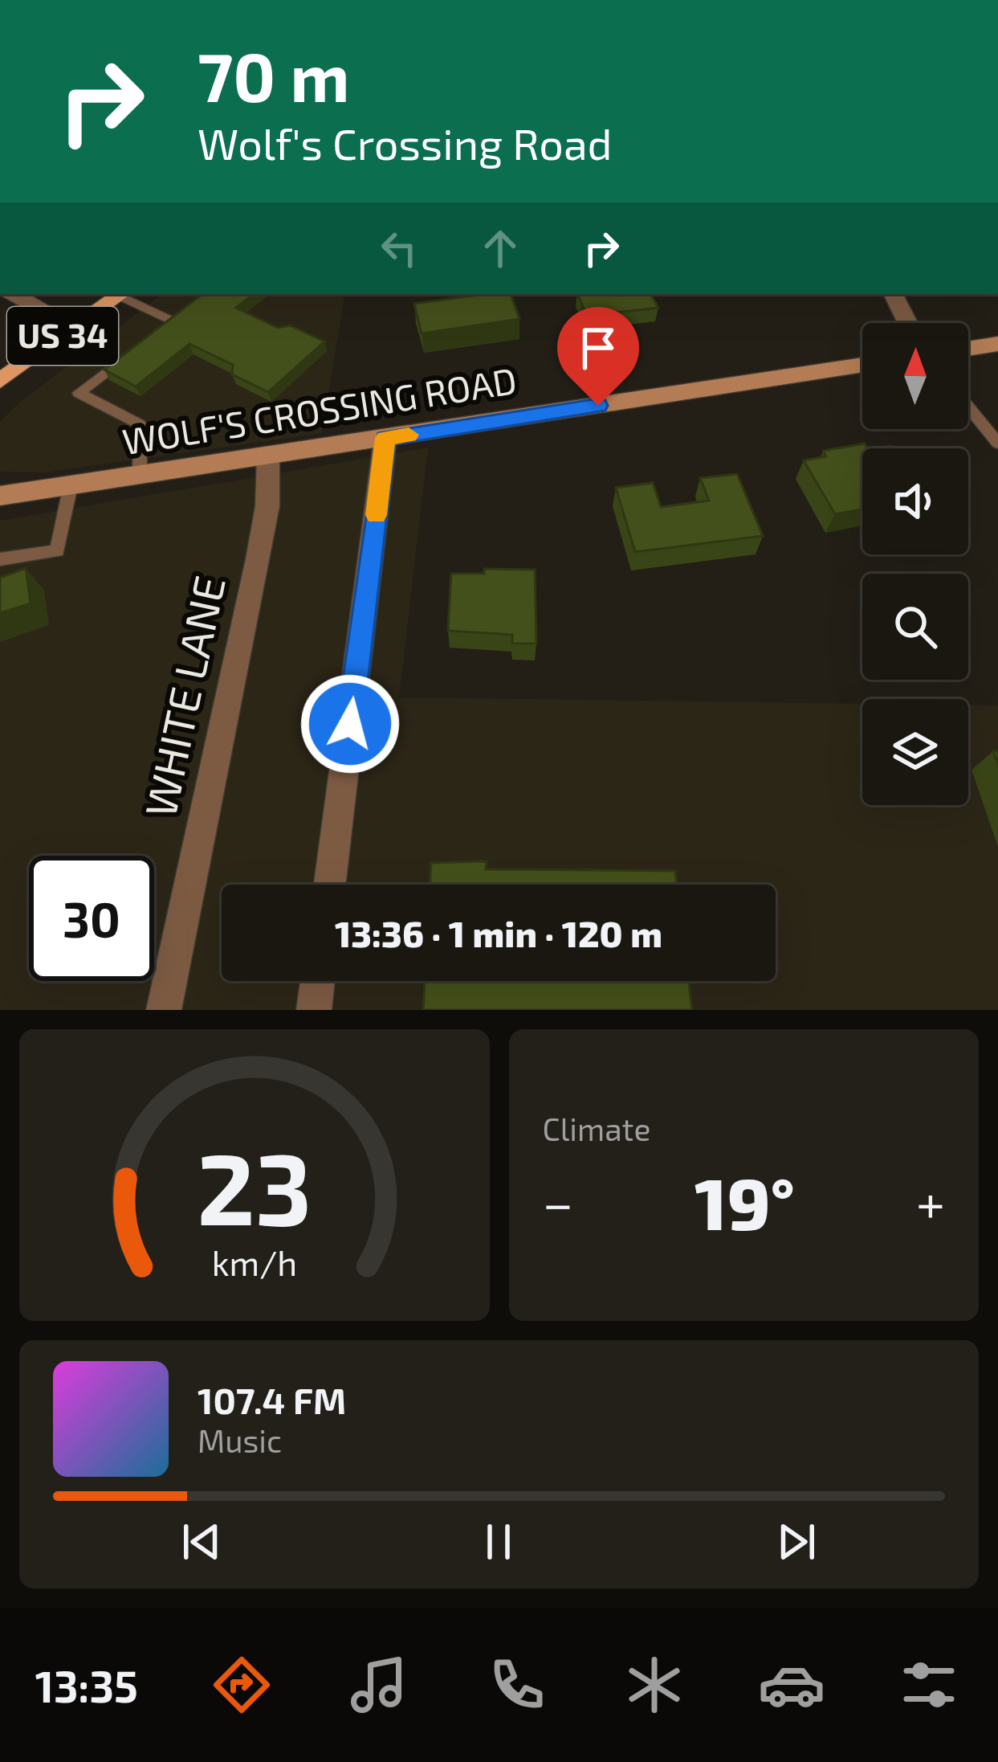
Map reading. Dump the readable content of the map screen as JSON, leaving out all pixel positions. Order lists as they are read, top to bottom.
{
  "streets": {
    "main road": ["US 34", "WOLF'S CROSSING ROAD"],
    "street": ["WHITE LANE"]
  },
  "crossings": [
    ["WOLF'S CROSSING ROAD", "WHITE LANE"]
  ],
  "north": "top",
  "page": {
    "turn": ["70 m", "Wolf's Crossing Road"],
    "limit": "30",
    "trip": "13:36 · 1 min · 120 m",
    "tile": "Climate",
    "heat": ["−", "19°", "+"],
    "song": ["107.4 FM", "Music"],
    "tabs": "13:35",
    "gauge": ["23", "km/h"]
  }
}
